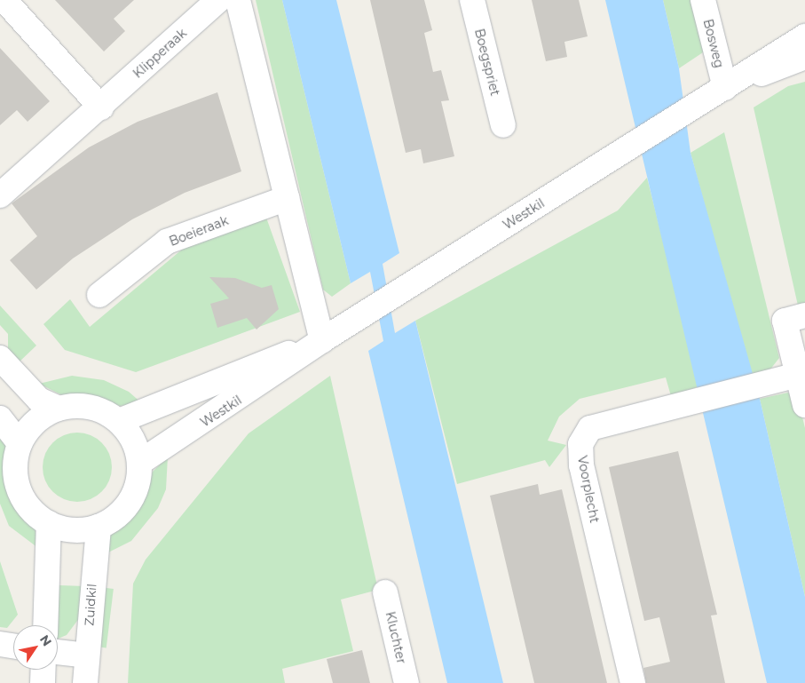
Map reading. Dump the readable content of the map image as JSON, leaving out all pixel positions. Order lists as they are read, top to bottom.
{
  "streets": {
    "street": [
      "Bosweg",
      "Klipperaak",
      "Boegspriet",
      "Westkil",
      "Boeieraak",
      "Voorplecht",
      "Zuidkil",
      "Kluchter"
    ]
  },
  "crossings": [
    ["Bosweg", "Westkil"],
    ["Westkil", "Zuidkil"]
  ],
  "north": "top right"
}
